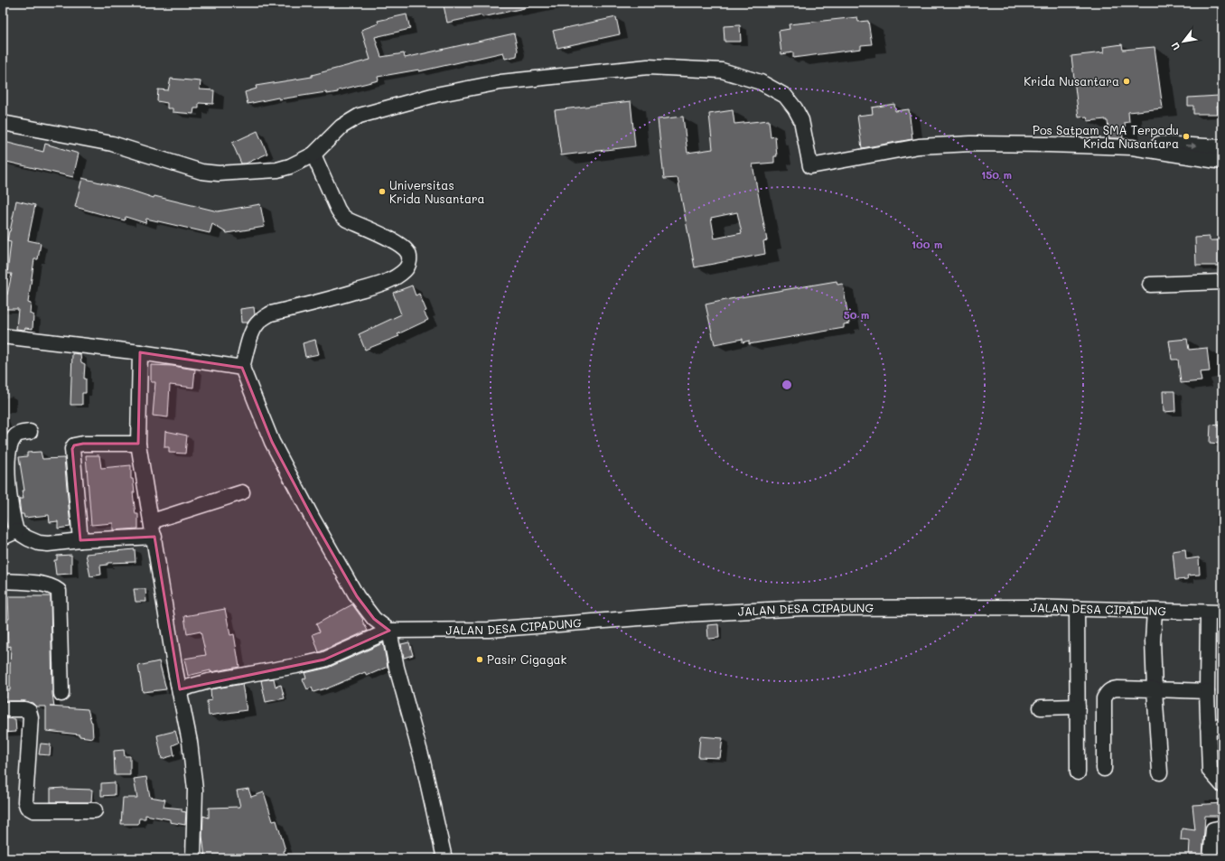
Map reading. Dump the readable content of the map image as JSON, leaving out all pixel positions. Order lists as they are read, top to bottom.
{
  "streets": {
    "street": ["JALAN DESA CIPADUNG"]
  },
  "places": [
    "Krida Nusantara",
    "Pos Satpam SMA Terpadu Krida Nusantara",
    "Universitas Krida Nusantara",
    "Pasir Cigagak"
  ],
  "north": "bottom left",
  "rings": ["150 m", "100 m", "50 m"]
}
